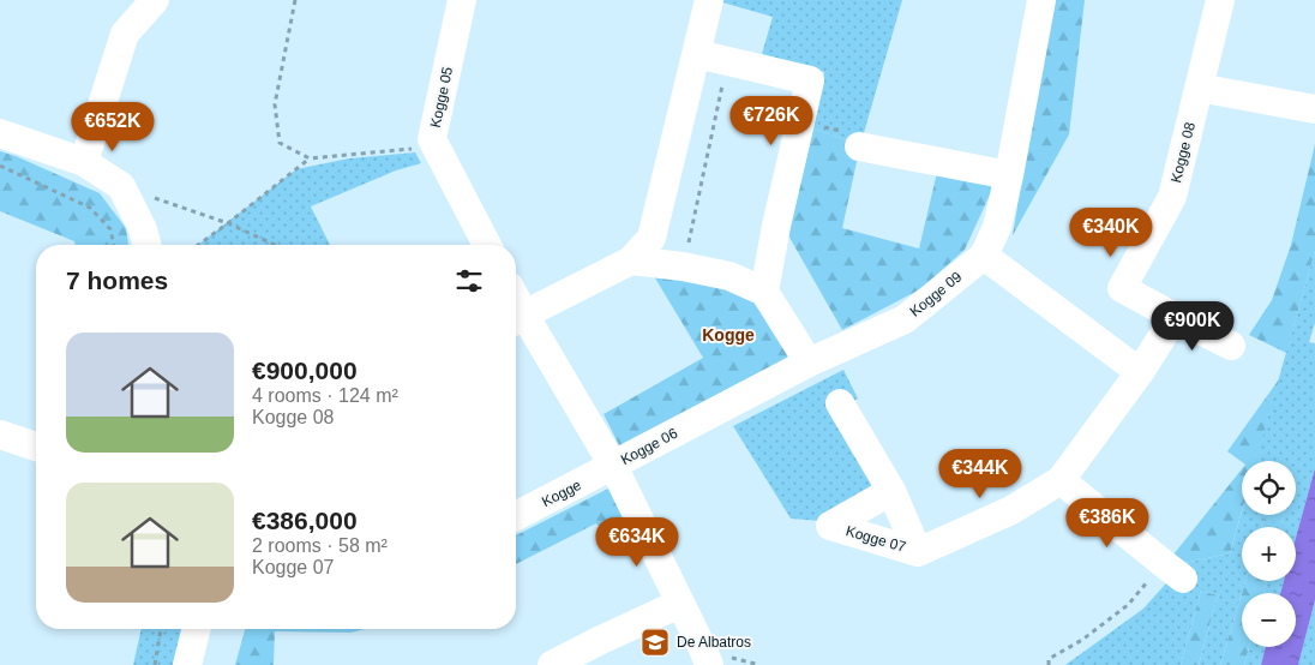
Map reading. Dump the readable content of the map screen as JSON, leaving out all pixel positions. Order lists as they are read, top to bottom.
{
  "streets": {
    "street": [
      "Kogge 05",
      "Kogge 08",
      "Kogge 09",
      "Kogge 06",
      "Kogge",
      "Kogge 07"
    ]
  },
  "crossings": [
    ["Kogge 09", "Kogge 06"],
    ["Kogge 06", "Kogge"]
  ],
  "districts": ["Kogge"],
  "places": {
    "school or university": ["De Albatros"]
  },
  "page": {
    "price": [
      "€726K",
      "€652K",
      "€340K",
      "€900K",
      "€344K",
      "€386K",
      "€634K"
    ],
    "heading": "7 homes",
    "list": [
      {
        "name": "€900,000",
        "note": "4 rooms · 124 m² · Kogge 08"
      },
      {
        "name": "€386,000",
        "note": "2 rooms · 58 m² · Kogge 07"
      }
    ],
    "map_buttons": ["+", "−"]
  }
}
